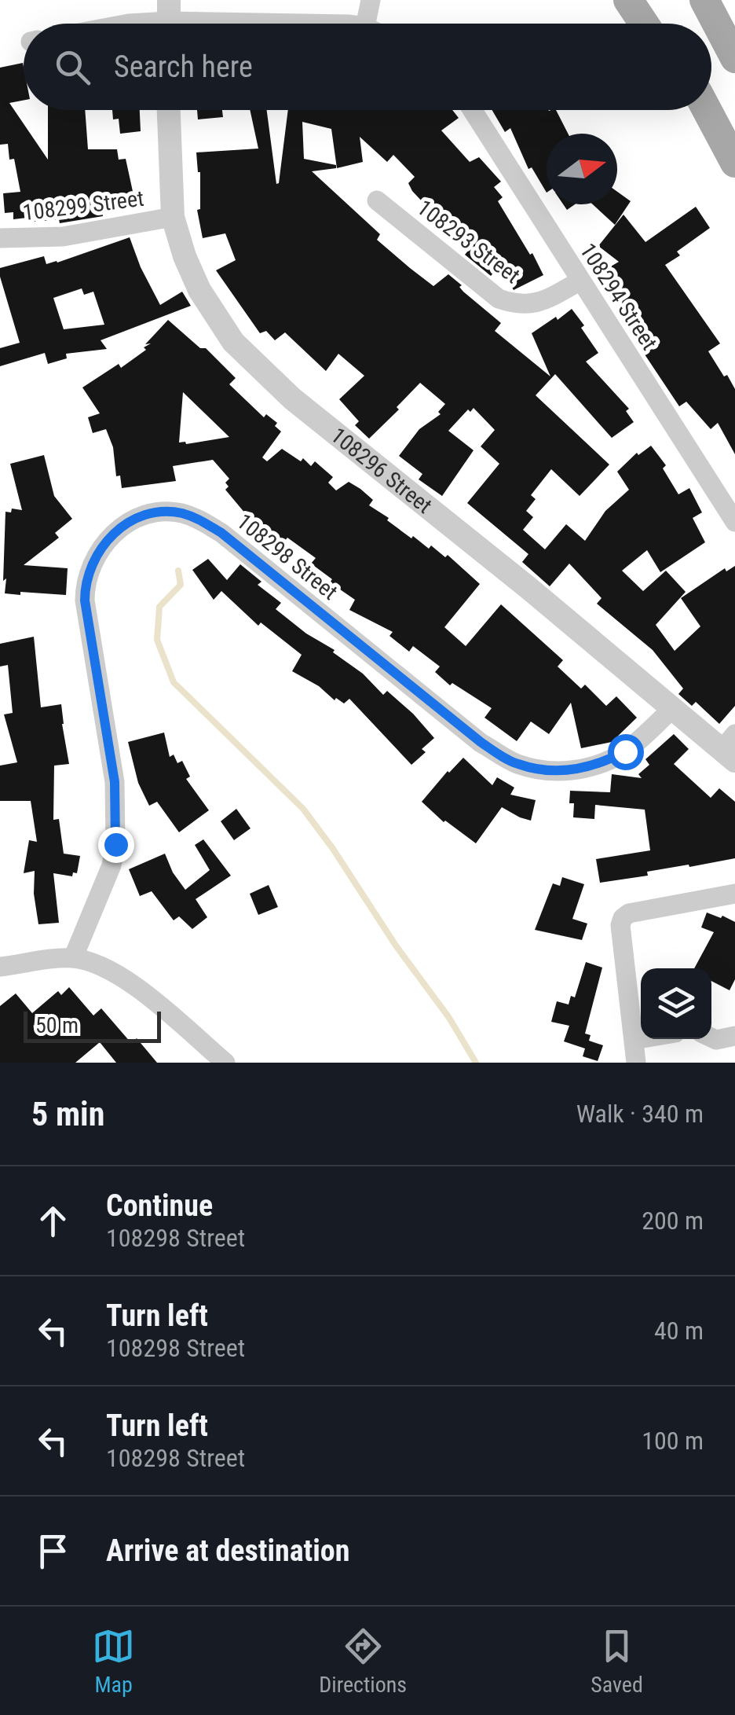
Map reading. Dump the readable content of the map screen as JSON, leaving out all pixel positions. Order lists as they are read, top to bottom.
{
  "streets": {
    "street": [
      "108299 Street",
      "108293 Street",
      "108294 Street",
      "108296 Street",
      "108298 Street"
    ]
  },
  "crossings": [
    ["108299 Street", "108296 Street"],
    ["108293 Street", "108294 Street"],
    ["108296 Street", "108298 Street"]
  ],
  "scale_bar": "50 m",
  "north": "right",
  "page": {
    "search": "Search here",
    "scale": "50 m",
    "heading": ["5 min", "Walk · 340 m"],
    "list": [
      ["Continue", "108298 Street", "200 m"],
      ["Turn left", "108298 Street", "40 m"],
      ["Turn left", "108298 Street", "100 m"],
      "Arrive at destination"
    ],
    "nav": ["Map", "Directions", "Saved"]
  }
}
